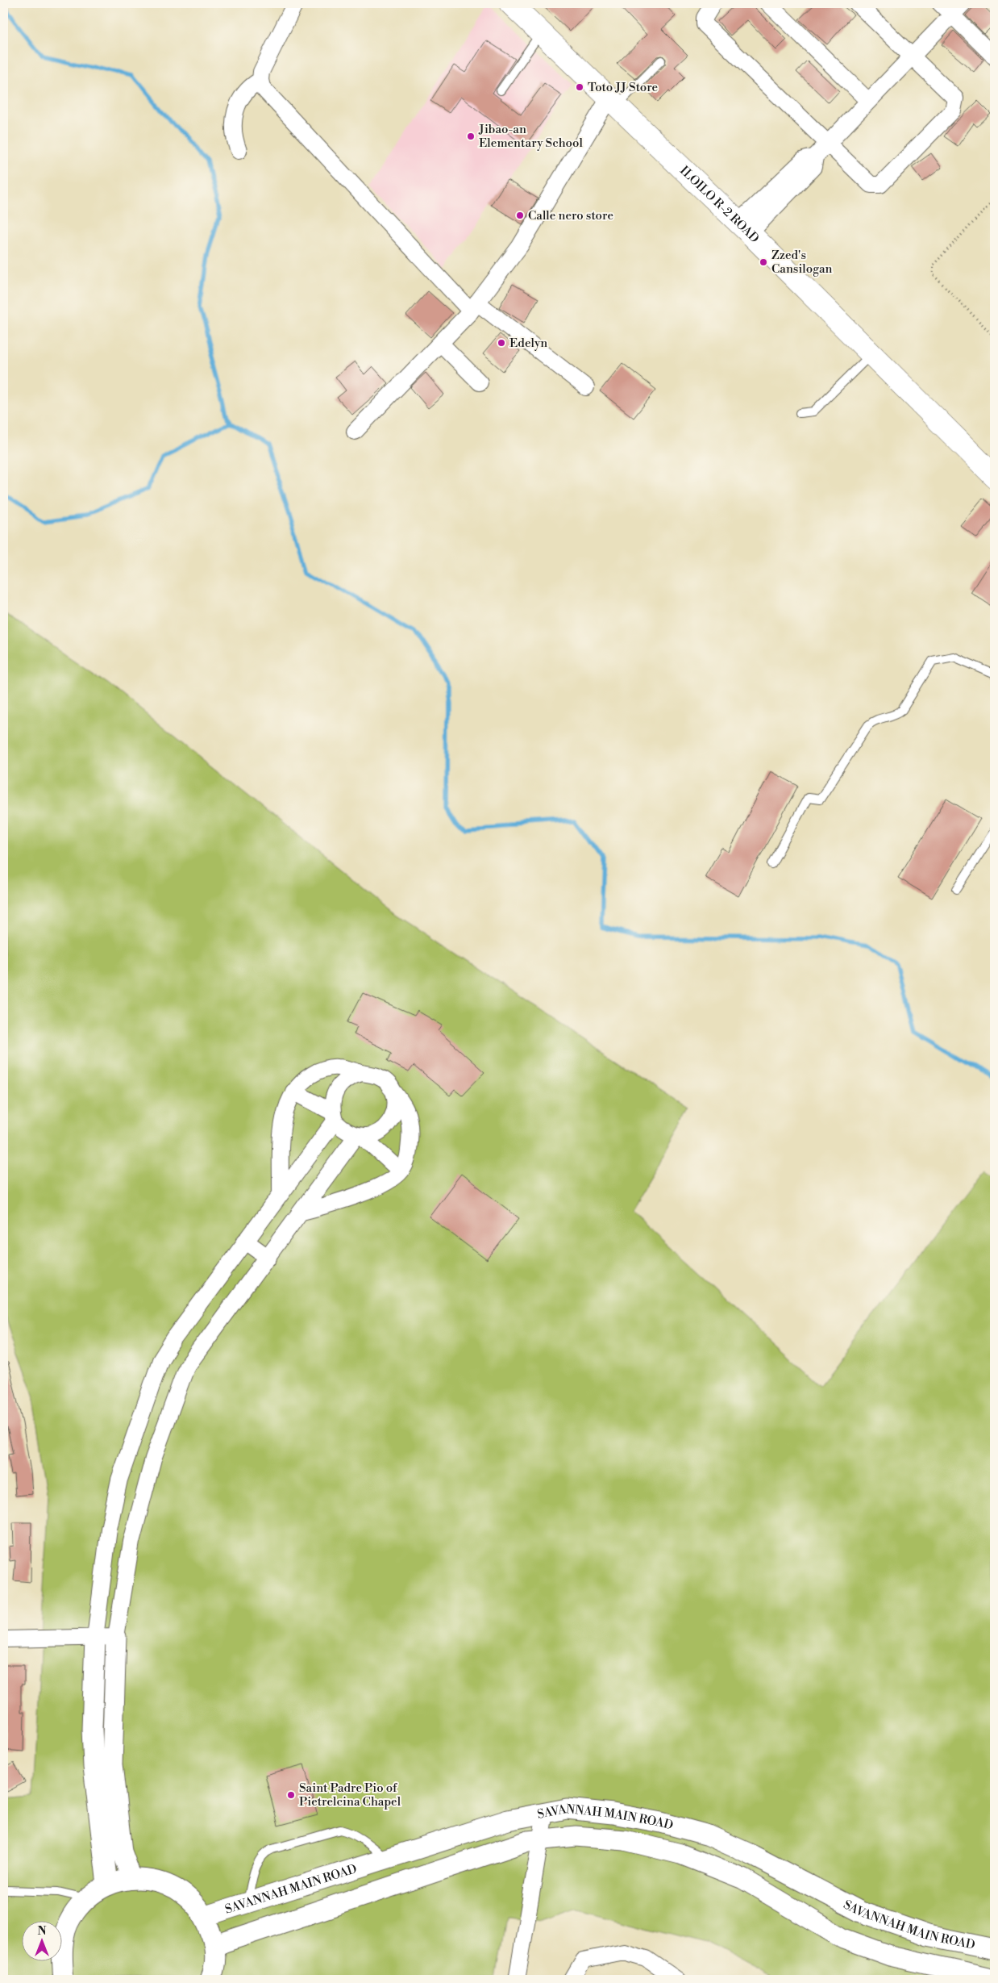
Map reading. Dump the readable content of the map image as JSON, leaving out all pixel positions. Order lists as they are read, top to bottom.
{
  "streets": {
    "main road": ["ILOILO R-2 ROAD"],
    "street": ["SAVANNAH MAIN ROAD"]
  },
  "places": [
    "Toto JJ Store",
    "Jibao-an Elementary School",
    "Calle nero store",
    "Zzed's Cansilogan",
    "Edelyn",
    "Saint Padre Pio of Pietrelcina Chapel"
  ],
  "north": "top"
}
